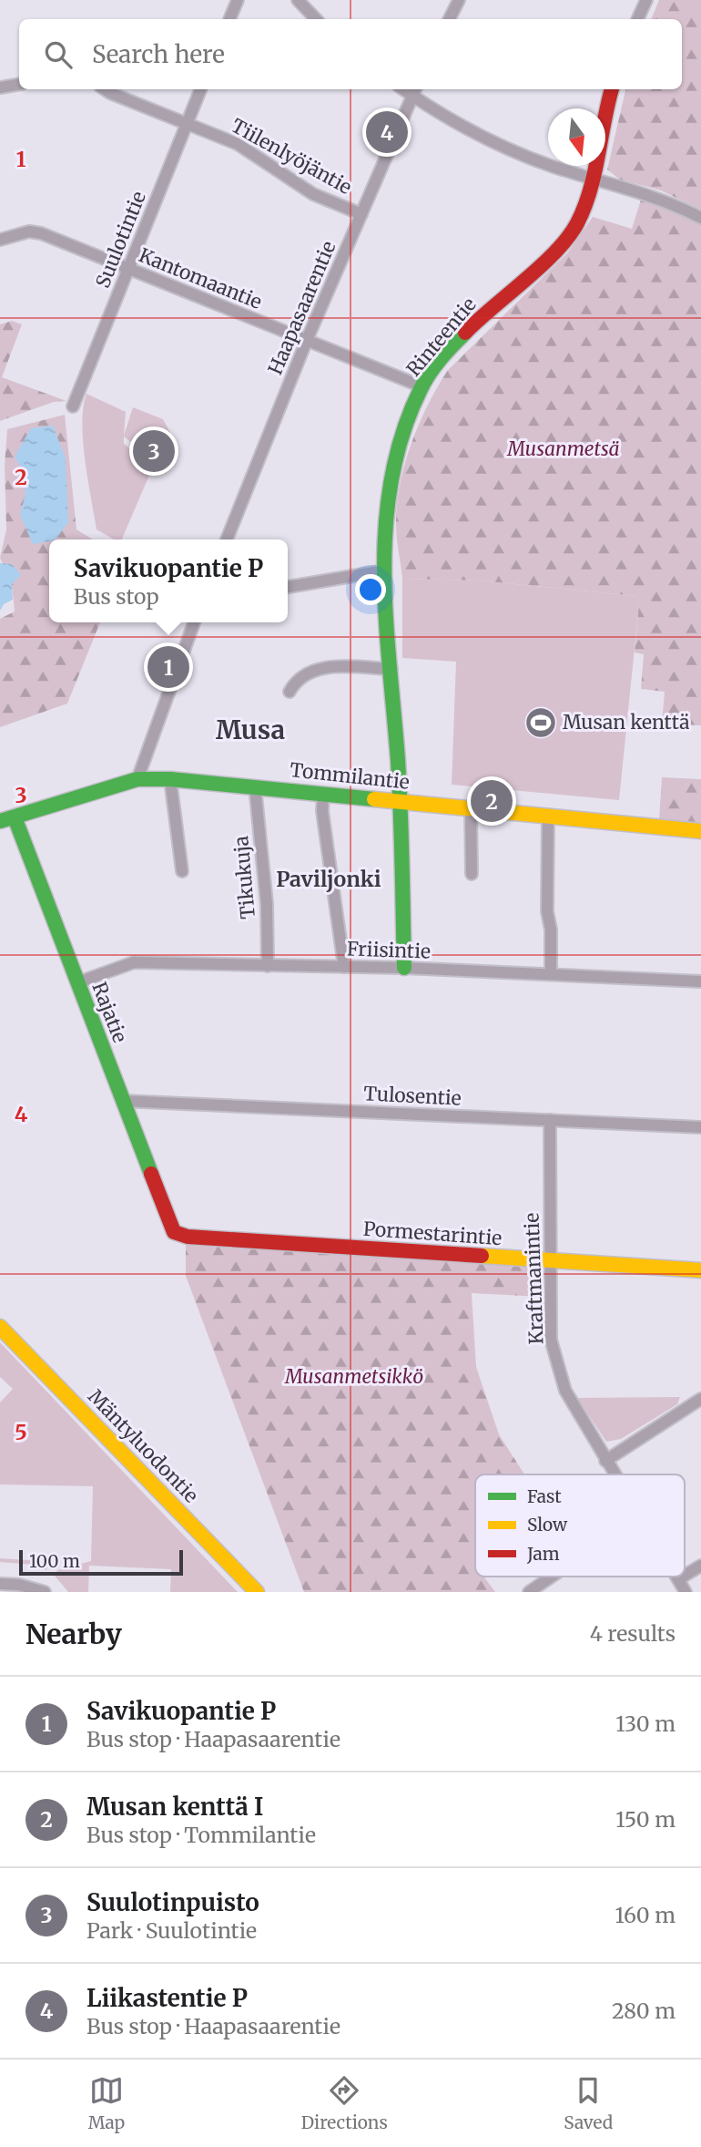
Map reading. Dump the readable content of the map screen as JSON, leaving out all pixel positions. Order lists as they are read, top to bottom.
{
  "streets": {
    "main road": [
      "Rinteentie",
      "Tommilantie",
      "Rajatie",
      "Pormestarintie",
      "Mäntyluodontie"
    ],
    "street": [
      "Tiilenlyöjäntie",
      "Suulotintie",
      "Kantomaantie",
      "Haapasaarentie",
      "Tikukuja",
      "Friisintie",
      "Tulosentie",
      "Kraftmanintie"
    ]
  },
  "crossings": [
    ["Tiilenlyöjäntie", "Suulotintie"],
    ["Tiilenlyöjäntie", "Haapasaarentie"],
    ["Suulotintie", "Kantomaantie"],
    ["Kantomaantie", "Haapasaarentie"],
    ["Kantomaantie", "Rinteentie"],
    ["Rinteentie", "Tommilantie"],
    ["Rinteentie", "Friisintie"],
    ["Tommilantie", "Tikukuja"],
    ["Tommilantie", "Rajatie"],
    ["Tikukuja", "Friisintie"],
    ["Friisintie", "Rajatie"],
    ["Rajatie", "Tulosentie"],
    ["Rajatie", "Pormestarintie"],
    ["Tulosentie", "Kraftmanintie"],
    ["Pormestarintie", "Kraftmanintie"]
  ],
  "districts": ["Musa", "Paviljonki"],
  "parks": ["Musanmetsä", "Musanmetsikkö"],
  "places": {
    "sports": ["Musan kenttä"]
  },
  "legend": ["Fast", "Slow", "Jam"],
  "scale_bar": "100 m",
  "north": "bottom",
  "page": {
    "search": "Search here",
    "pins": [
      "4",
      "3",
      "1",
      "2"
    ],
    "popup": ["Savikuopantie P", "Bus stop"],
    "scale": "100 m",
    "heading": ["Nearby", "4 results"],
    "list": [
      {
        "mark": "1",
        "name": "Savikuopantie P",
        "note": "Bus stop · Haapasaarentie",
        "value": "130 m"
      },
      {
        "mark": "2",
        "name": "Musan kenttä I",
        "note": "Bus stop · Tommilantie",
        "value": "150 m"
      },
      {
        "mark": "3",
        "name": "Suulotinpuisto",
        "note": "Park · Suulotintie",
        "value": "160 m"
      },
      {
        "mark": "4",
        "name": "Liikastentie P",
        "note": "Bus stop · Haapasaarentie",
        "value": "280 m"
      }
    ],
    "nav": ["Map", "Directions", "Saved"]
  },
  "grid": {
    "rows": [
      "1",
      "2",
      "3",
      "4",
      "5"
    ]
  }
}
